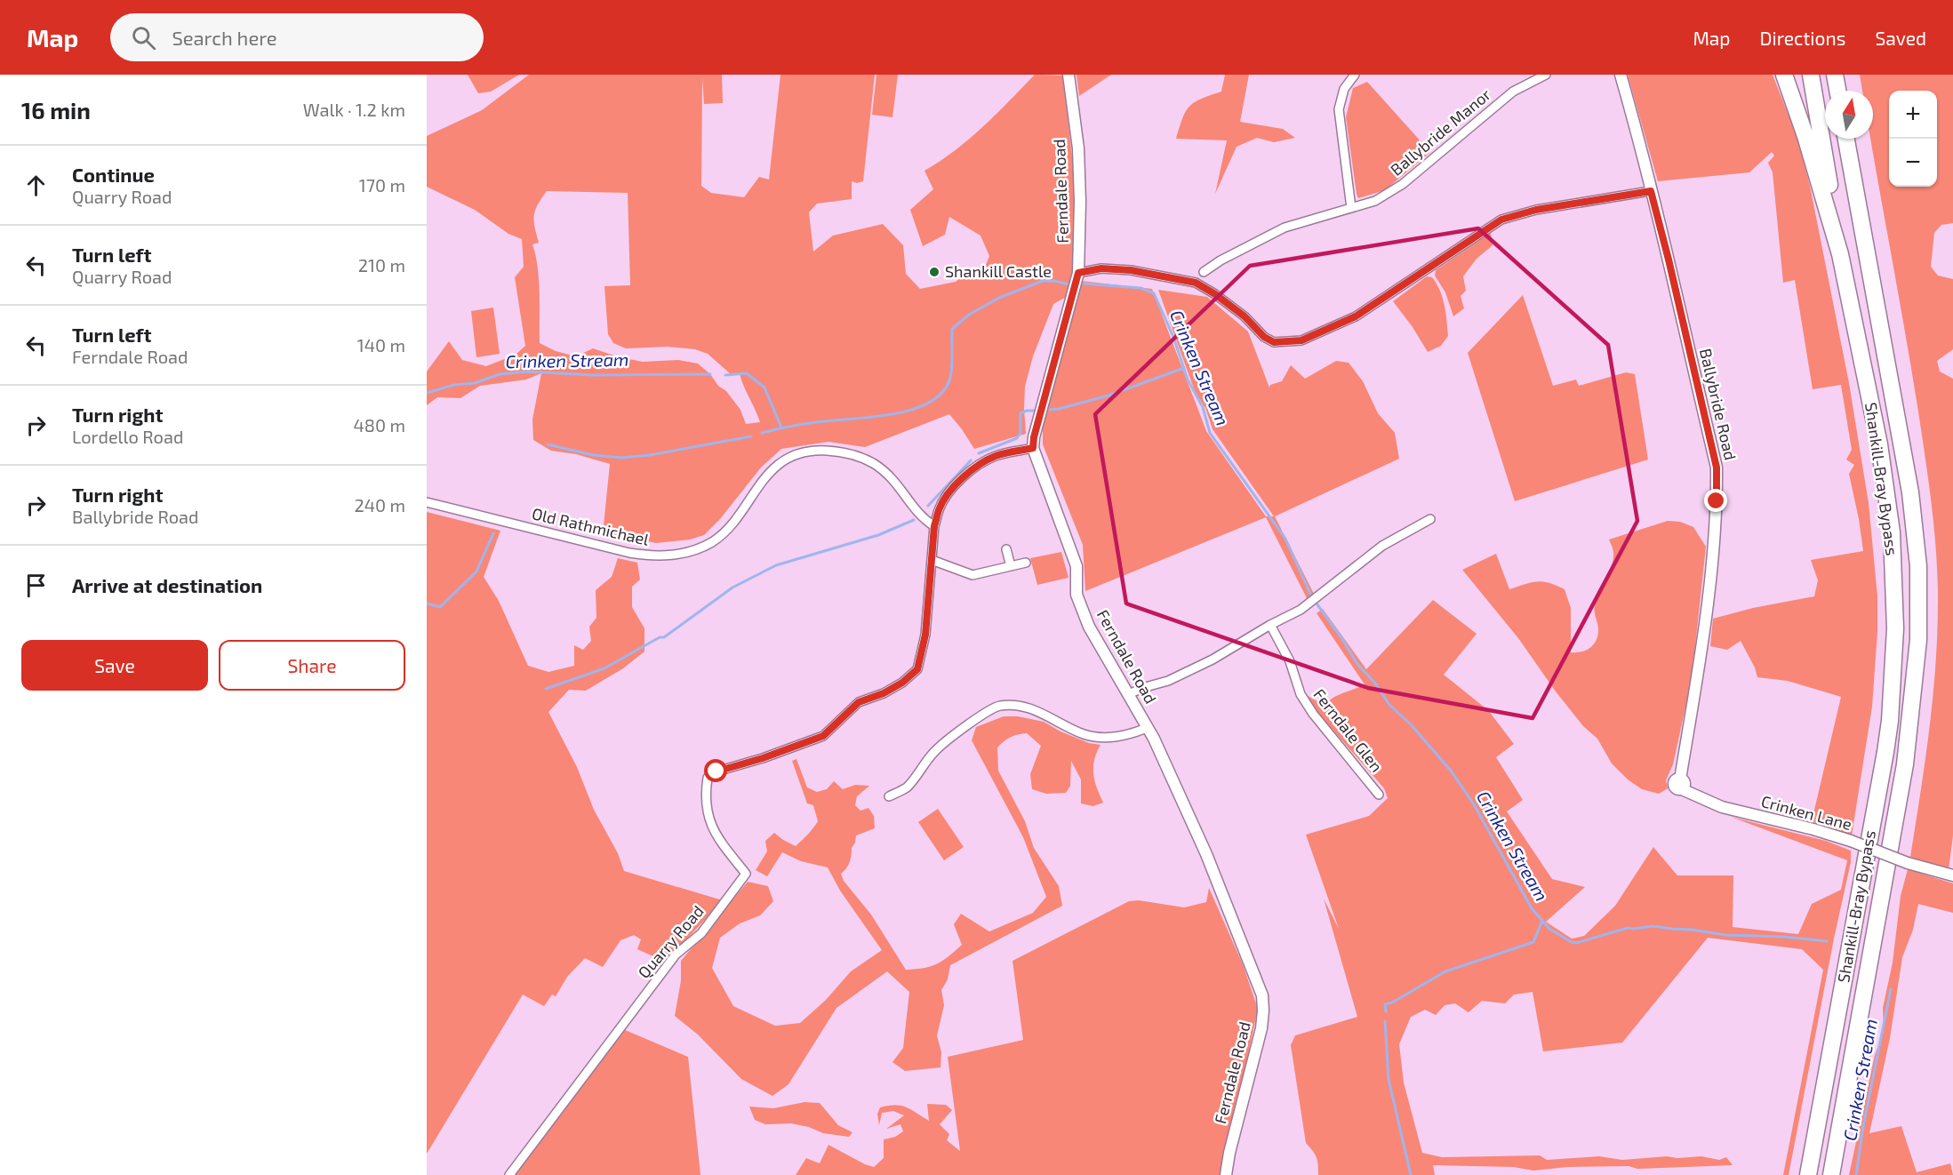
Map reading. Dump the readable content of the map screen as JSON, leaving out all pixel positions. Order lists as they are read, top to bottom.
{
  "streets": {
    "highway": ["Shankill-Bray Bypass"],
    "street": [
      "Ballybride Manor",
      "Ferndale Road",
      "Ballybride Road",
      "Old Rathmichael",
      "Ferndale Glen",
      "Crinken Lane",
      "Quarry Road"
    ]
  },
  "crossings": [
    ["Ferndale Road", "Quarry Road"],
    ["Ballybride Road", "Crinken Lane"],
    ["Old Rathmichael", "Quarry Road"]
  ],
  "water": ["Crinken Stream"],
  "places": ["Shankill Castle"],
  "north": "top",
  "page": {
    "header": "Map",
    "search": "Search here",
    "nav": ["Map", "Directions", "Saved"],
    "heading": ["16 min", "Walk · 1.2 km"],
    "map_buttons": ["+", "−"],
    "list": [
      ["Continue", "Quarry Road", "170 m"],
      ["Turn left", "Quarry Road", "210 m"],
      ["Turn left", "Ferndale Road", "140 m"],
      ["Turn right", "Lordello Road", "480 m"],
      ["Turn right", "Ballybride Road", "240 m"],
      "Arrive at destination"
    ],
    "buttons": ["Save", "Share"]
  }
}
